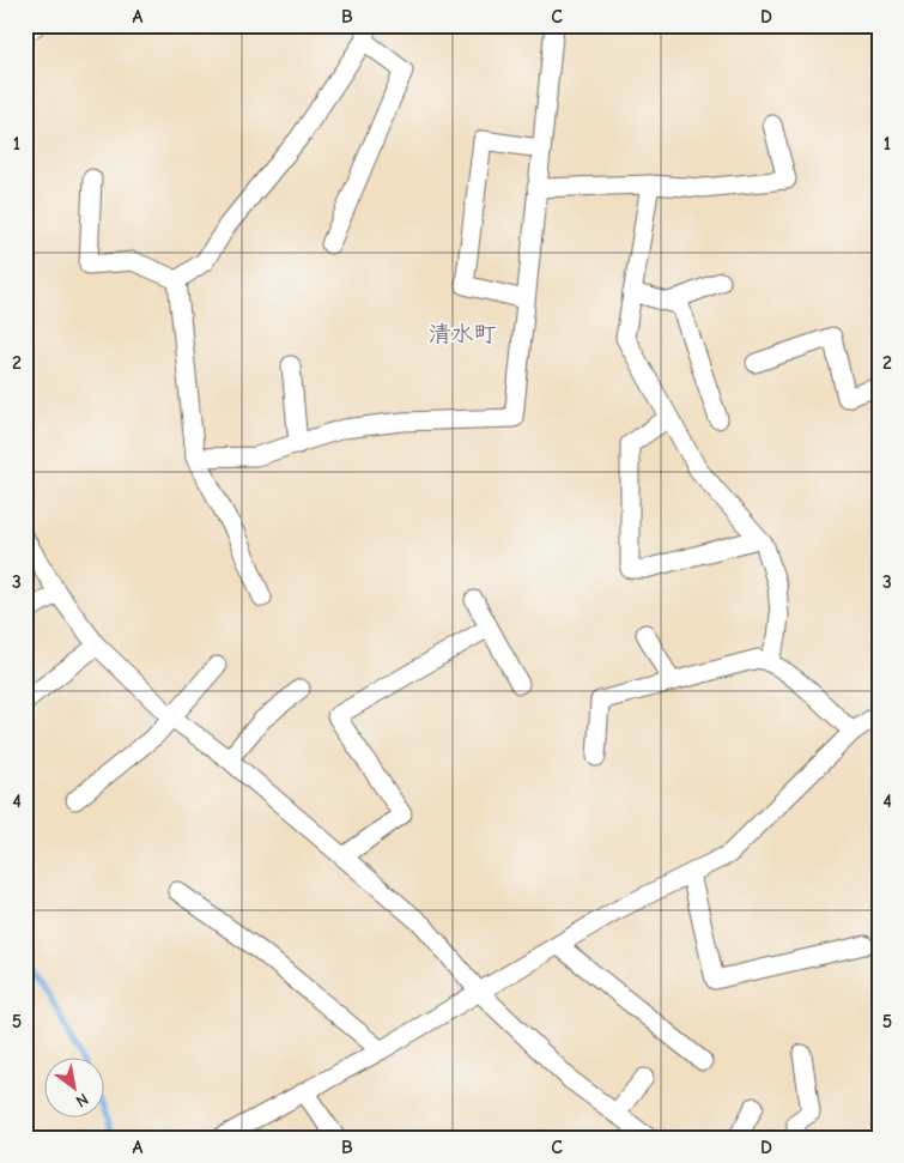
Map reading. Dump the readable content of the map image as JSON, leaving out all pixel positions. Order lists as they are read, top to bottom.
{
  "districts": ["清水町"],
  "north": "bottom right",
  "grid": {
    "columns": [
      "A",
      "B",
      "C",
      "D"
    ],
    "rows": [
      "1",
      "2",
      "3",
      "4",
      "5"
    ]
  }
}
